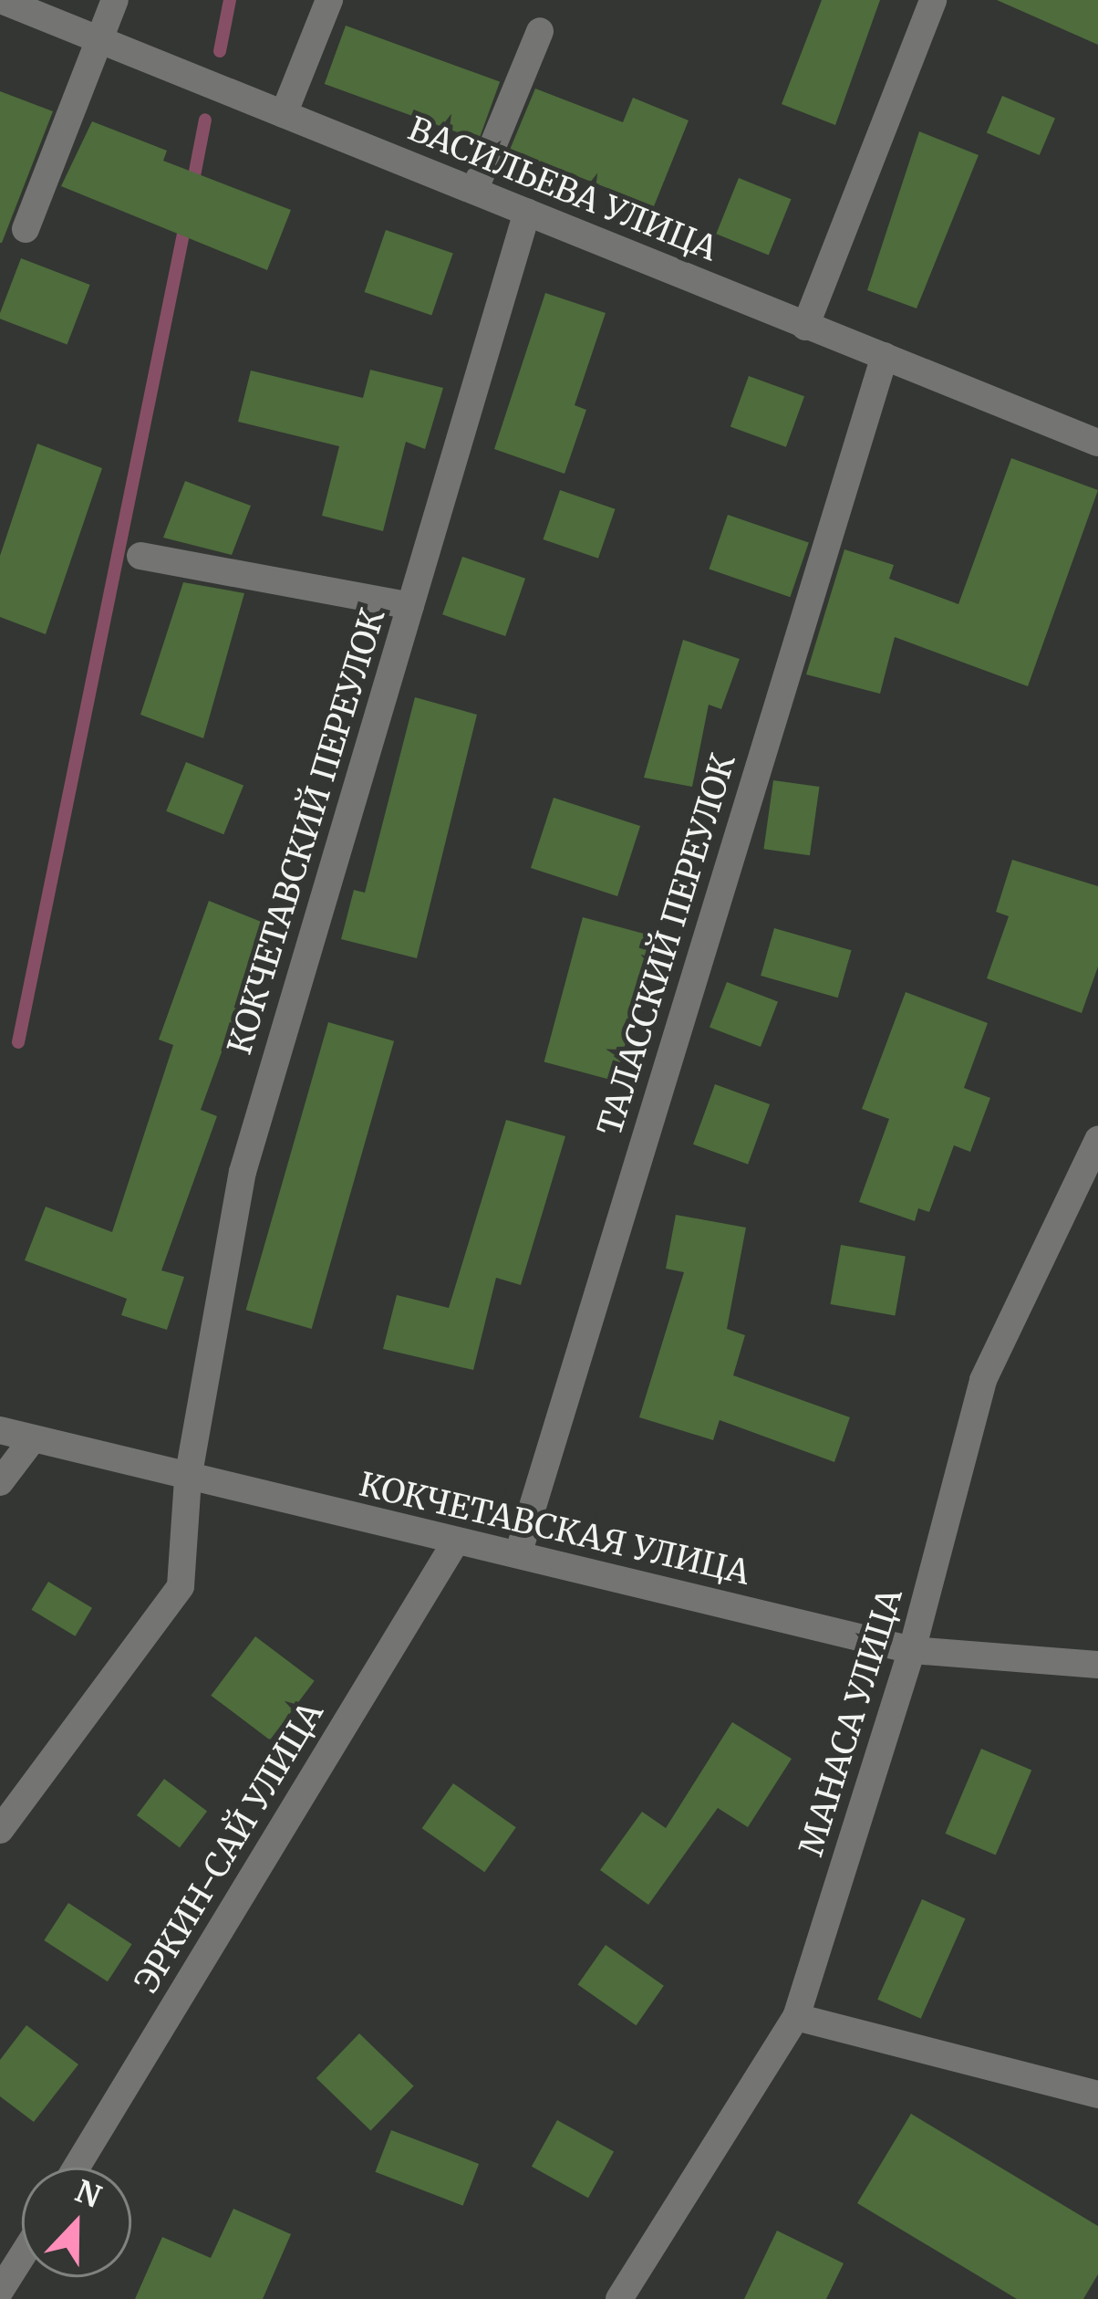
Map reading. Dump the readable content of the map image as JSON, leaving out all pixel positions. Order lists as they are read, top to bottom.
{
  "streets": {
    "street": [
      "ВАСИЛЬЕВА УЛИЦА",
      "КОКЧЕТАВСКИЙ ПЕРЕУЛОК",
      "ТАЛАССКИЙ ПЕРЕУЛОК",
      "КОКЧЕТАВСКАЯ УЛИЦА",
      "МАНАСА УЛИЦА",
      "ЭРКИН-САЙ УЛИЦА"
    ]
  },
  "crossings": [
    ["ВАСИЛЬЕВА УЛИЦА", "КОКЧЕТАВСКИЙ ПЕРЕУЛОК"],
    ["ВАСИЛЬЕВА УЛИЦА", "ТАЛАССКИЙ ПЕРЕУЛОК"],
    ["КОКЧЕТАВСКИЙ ПЕРЕУЛОК", "КОКЧЕТАВСКАЯ УЛИЦА"],
    ["ТАЛАССКИЙ ПЕРЕУЛОК", "КОКЧЕТАВСКАЯ УЛИЦА"],
    ["КОКЧЕТАВСКАЯ УЛИЦА", "МАНАСА УЛИЦА"],
    ["КОКЧЕТАВСКАЯ УЛИЦА", "ЭРКИН-САЙ УЛИЦА"]
  ],
  "north": "top"
}
